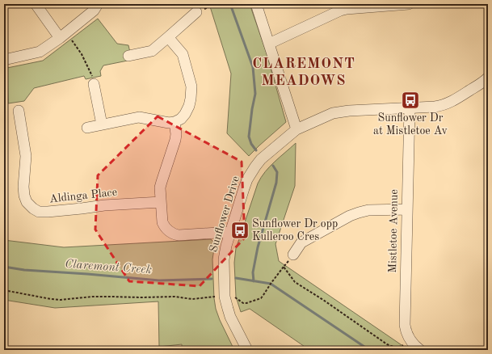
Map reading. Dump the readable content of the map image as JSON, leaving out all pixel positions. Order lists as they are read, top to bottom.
{
  "streets": {
    "street": ["Aldinga Place", "Sunflower Drive", "Mistletoe Avenue"]
  },
  "crossings": [
    ["Sunflower Drive", "Mistletoe Avenue"]
  ],
  "districts": ["CLAREMONT MEADOWS"],
  "water": ["Claremont Creek"],
  "places": {
    "bus stop": ["Sunflower Dr at Mistletoe Av", "Sunflower Dr opp Kulleroo Cres"]
  }
}
